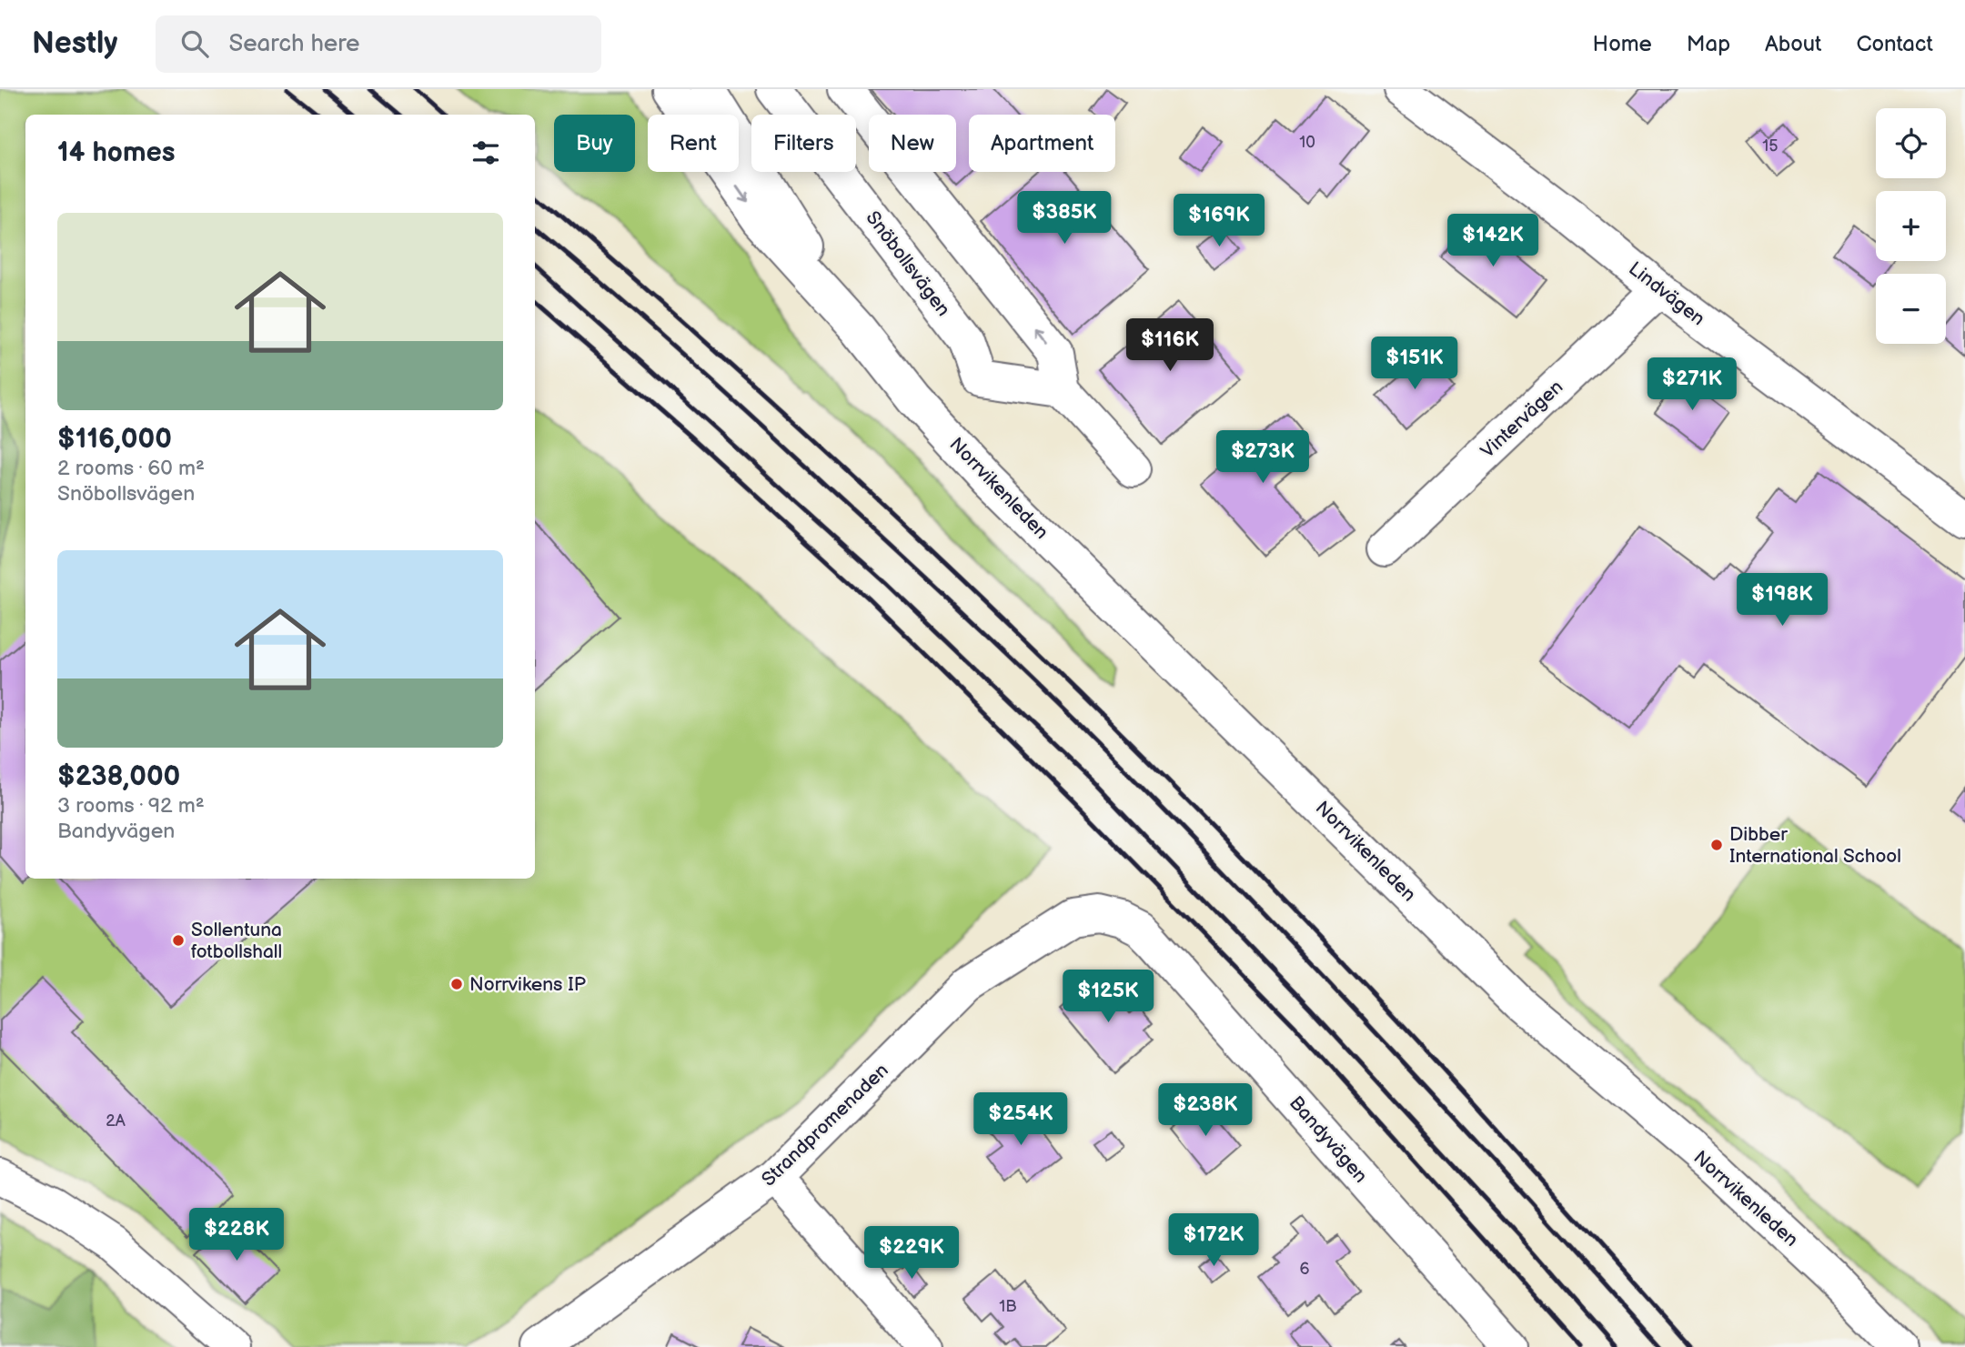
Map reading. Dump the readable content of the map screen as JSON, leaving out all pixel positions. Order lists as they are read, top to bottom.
{
  "streets": {
    "street": [
      "Snöbollsvägen",
      "Lindvägen",
      "Vintervägen",
      "Norrvikenleden",
      "Strandpromenaden",
      "Bandyvägen"
    ]
  },
  "crossings": [
    ["Lindvägen", "Vintervägen"],
    ["Strandpromenaden", "Bandyvägen"]
  ],
  "places": ["Dibber International School", "Sollentuna fotbollshall", "Norrvikens IP"],
  "house_numbers": [
    "10",
    "15",
    "2A",
    "6",
    "1B"
  ],
  "page": {
    "header": "Nestly",
    "search": "Search here",
    "nav": [
      "Home",
      "Map",
      "About",
      "Contact"
    ],
    "map_buttons": ["+", "−"],
    "chip": [
      "Buy",
      "Rent",
      "Filters",
      "New",
      "Apartment"
    ],
    "heading": "14 homes",
    "price": [
      "$385K",
      "$169K",
      "$142K",
      "$116K",
      "$151K",
      "$271K",
      "$273K",
      "$198K",
      "$125K",
      "$238K",
      "$254K",
      "$228K",
      "$172K",
      "$229K"
    ],
    "list": [
      {
        "name": "$116,000",
        "note": "2 rooms · 60 m² · Snöbollsvägen"
      },
      {
        "name": "$238,000",
        "note": "3 rooms · 92 m² · Bandyvägen"
      }
    ]
  }
}
